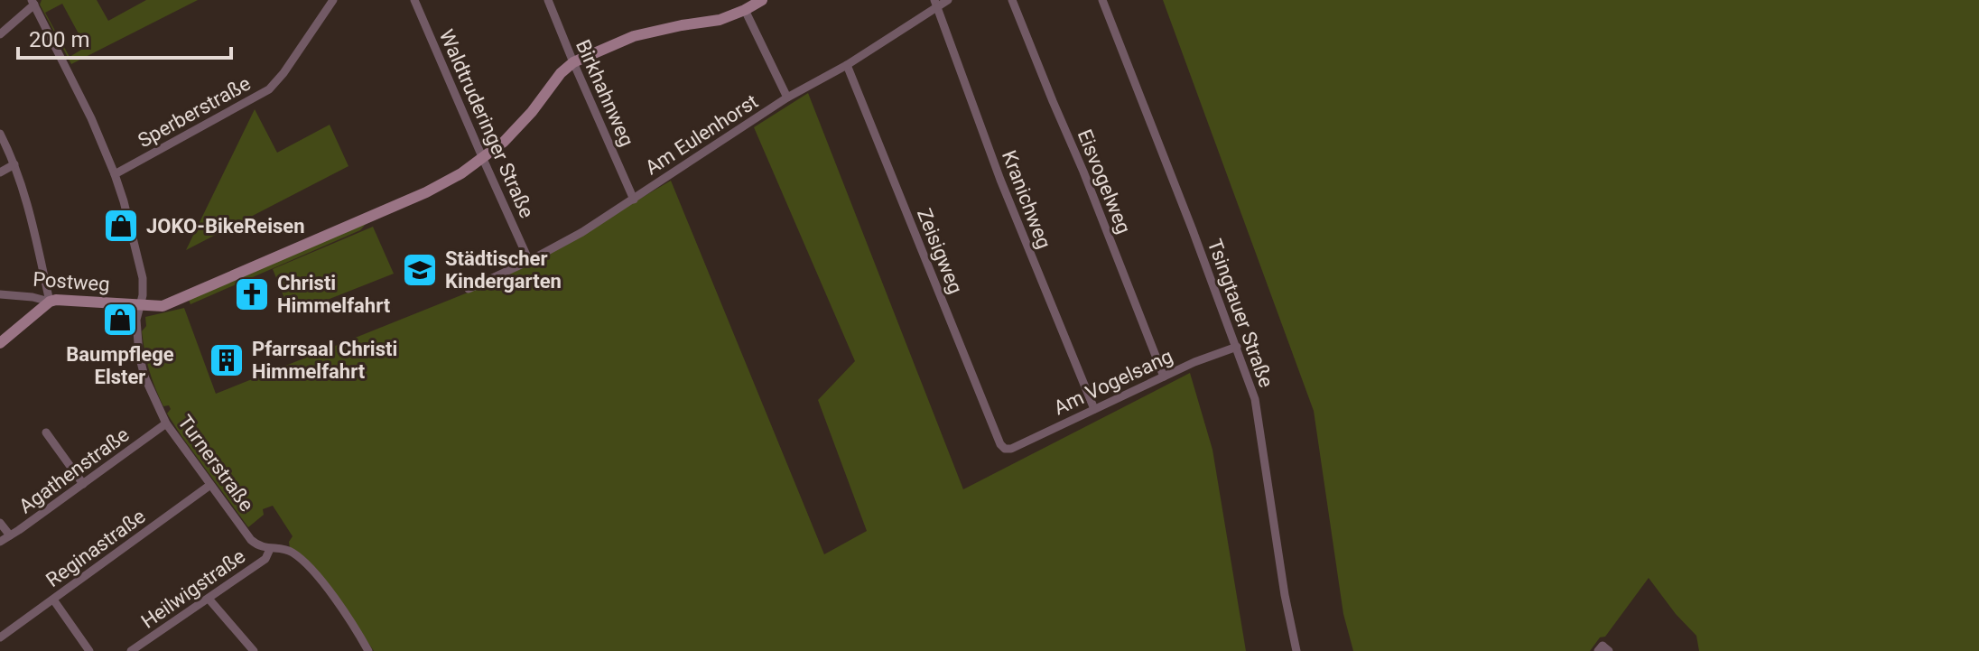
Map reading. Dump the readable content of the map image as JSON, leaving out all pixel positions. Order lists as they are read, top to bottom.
{
  "streets": {
    "street": [
      "Birkhahnweg",
      "Sperberstraße",
      "Waldtruderinger Straße",
      "Am Eulenhorst",
      "Eisvogelweg",
      "Kranichweg",
      "Zeisigweg",
      "Postweg",
      "Tsingtauer Straße",
      "Am Vogelsang",
      "Turnerstraße",
      "Agathenstraße",
      "Reginastraße",
      "Heilwigstraße"
    ]
  },
  "crossings": [
    ["Birkhahnweg", "Am Eulenhorst"],
    ["Birkhahnweg", "Postweg"],
    ["Sperberstraße", "Turnerstraße"],
    ["Waldtruderinger Straße", "Am Eulenhorst"],
    ["Waldtruderinger Straße", "Postweg"],
    ["Am Eulenhorst", "Kranichweg"],
    ["Am Eulenhorst", "Zeisigweg"],
    ["Eisvogelweg", "Am Vogelsang"],
    ["Kranichweg", "Am Vogelsang"],
    ["Zeisigweg", "Am Vogelsang"],
    ["Postweg", "Turnerstraße"],
    ["Tsingtauer Straße", "Am Vogelsang"],
    ["Turnerstraße", "Agathenstraße"],
    ["Turnerstraße", "Reginastraße"],
    ["Turnerstraße", "Heilwigstraße"]
  ],
  "places": {
    "shop": ["JOKO-BikeReisen", "Baumpflege Elster"],
    "school or university": ["Städtischer Kindergarten"],
    "church": ["Christi Himmelfahrt"],
    "building": ["Pfarrsaal Christi Himmelfahrt"]
  },
  "scale_bar": "200 m"
}
